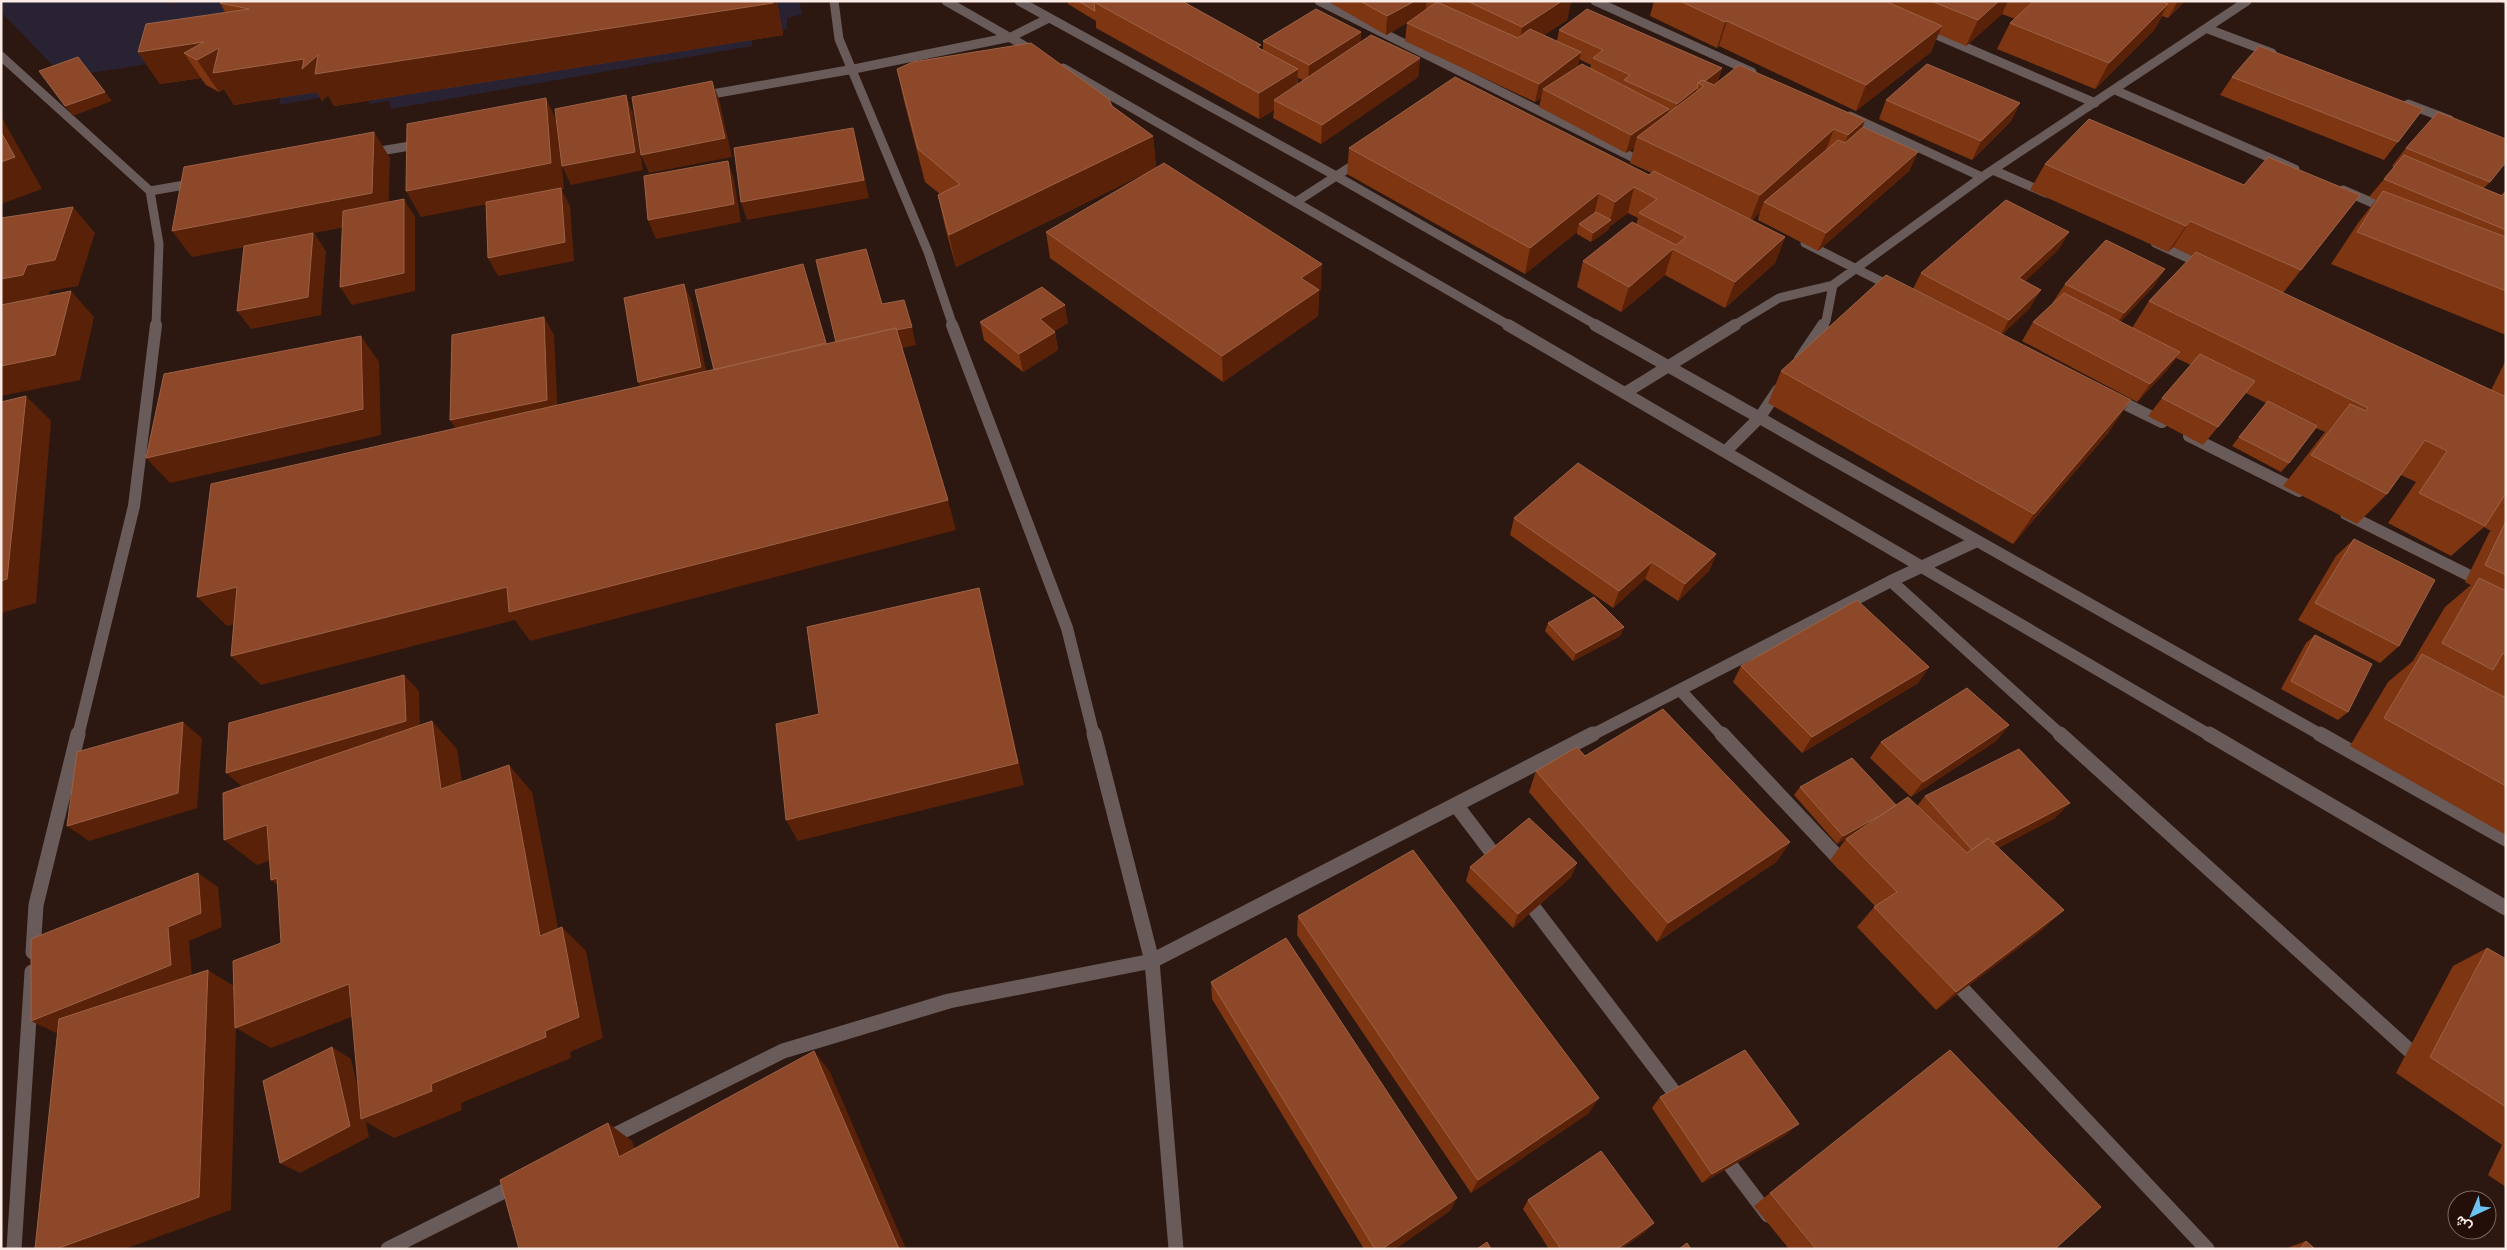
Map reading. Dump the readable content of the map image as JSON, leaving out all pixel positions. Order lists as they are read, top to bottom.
{
  "north": "bottom left"
}
